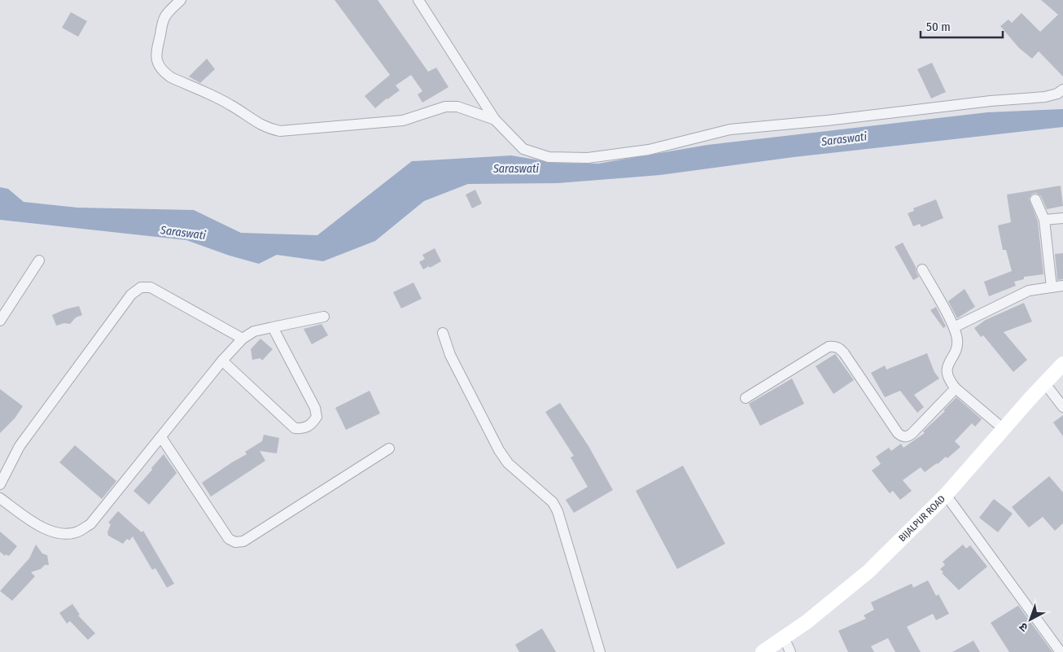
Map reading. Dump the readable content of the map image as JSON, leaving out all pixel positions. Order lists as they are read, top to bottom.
{
  "streets": {
    "main road": ["BIJALPUR ROAD"]
  },
  "water": ["Saraswati"],
  "scale_bar": "50 m",
  "north": "bottom left"
}
